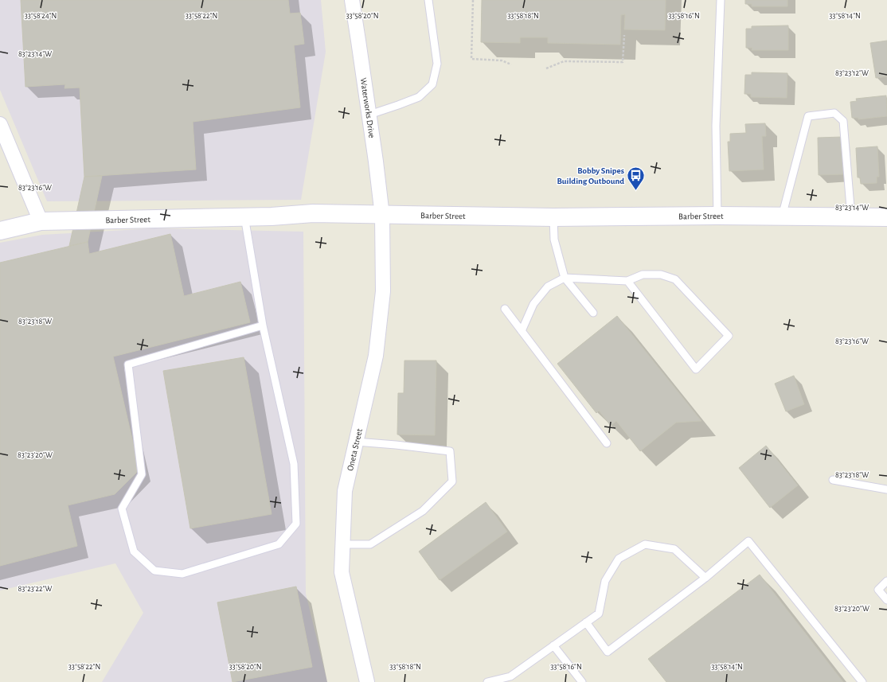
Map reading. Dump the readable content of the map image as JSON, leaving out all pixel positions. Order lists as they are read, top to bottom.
{
  "streets": {
    "street": ["Waterworks Drive", "Barber Street", "Oneta Street"]
  },
  "crossings": [
    ["Waterworks Drive", "Barber Street"],
    ["Waterworks Drive", "Oneta Street"],
    ["Barber Street", "Oneta Street"]
  ],
  "places": {
    "bus stop": ["Bobby Snipes Building Outbound"]
  },
  "coordinates": [
    "33°58'24\"N",
    "33°58'22\"N",
    "33°58'20\"N",
    "33°58'18\"N",
    "33°58'16\"N",
    "33°58'14\"N",
    "83°23'14\"W",
    "83°23'12\"W",
    "83°23'16\"W",
    "83°23'18\"W",
    "83°23'20\"W",
    "83°23'22\"W"
  ]
}
